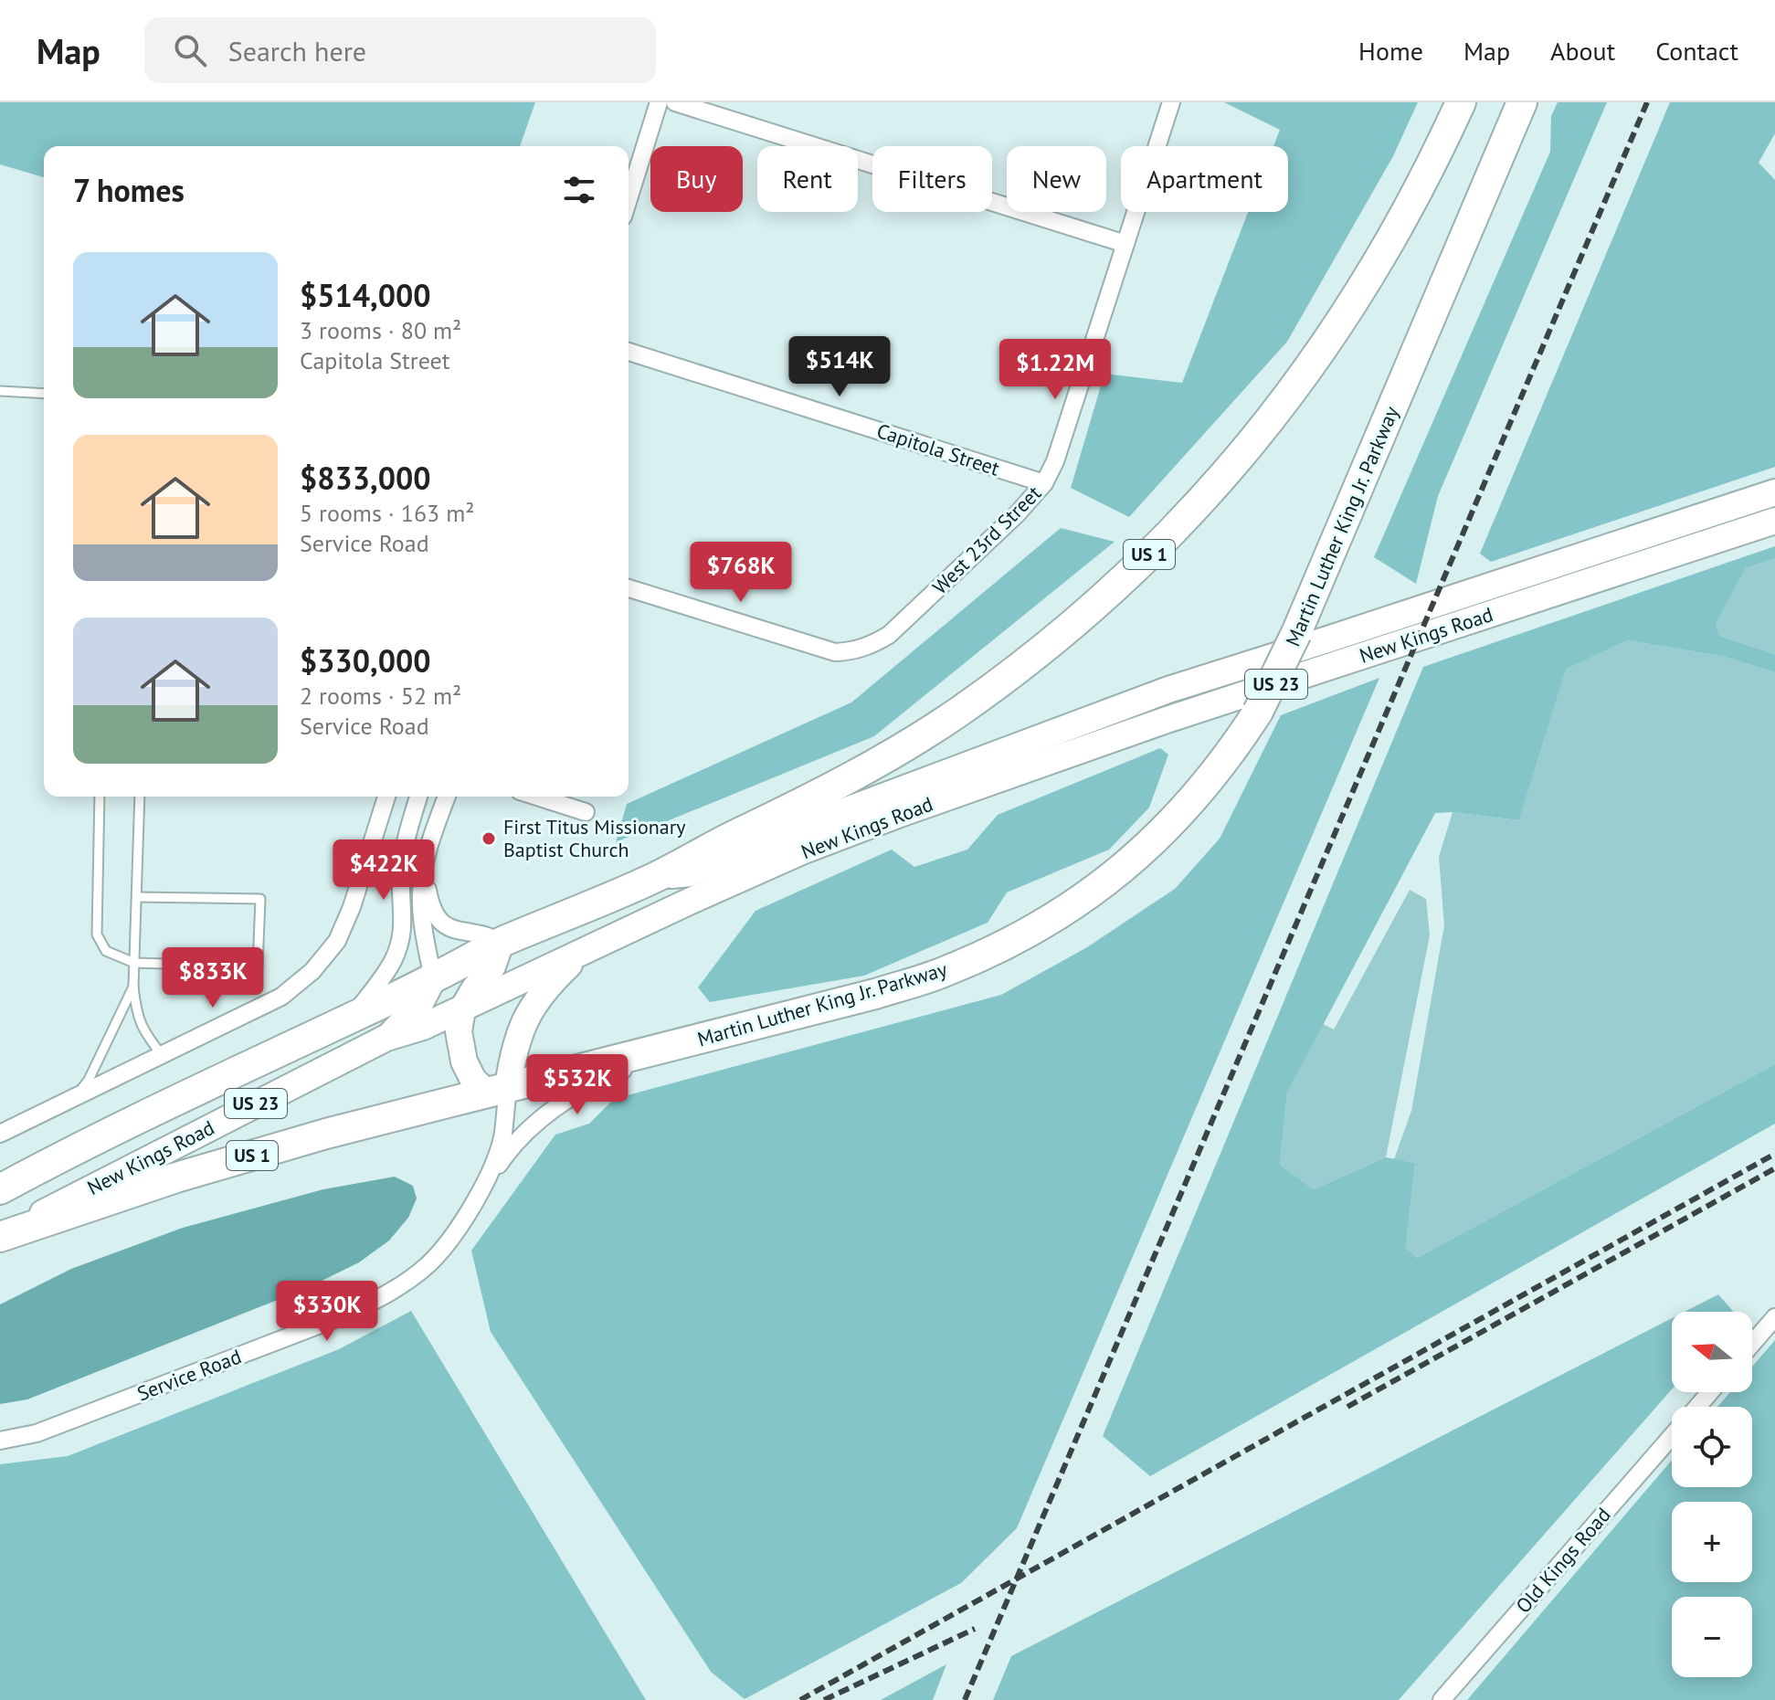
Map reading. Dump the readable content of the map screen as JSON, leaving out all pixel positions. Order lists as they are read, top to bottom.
{
  "streets": {
    "highway": ["Martin Luther King Jr. Parkway", "US 1", "New Kings Road"],
    "main road": ["US 23"],
    "street": [
      "Capitola Street",
      "West 23rd Street",
      "Service Road",
      "Old Kings Road"
    ]
  },
  "crossings": [
    ["Capitola Street", "West 23rd Street"],
    ["Martin Luther King Jr. Parkway", "New Kings Road"],
    ["Martin Luther King Jr. Parkway", "Service Road"],
    ["US 1", "New Kings Road"]
  ],
  "places": ["First Titus Missionary Baptist Church"],
  "north": "left",
  "page": {
    "header": "Map",
    "search": "Search here",
    "nav": [
      "Home",
      "Map",
      "About",
      "Contact"
    ],
    "chip": [
      "Buy",
      "Rent",
      "Filters",
      "New",
      "Apartment"
    ],
    "heading": "7 homes",
    "list": [
      {
        "name": "$514,000",
        "note": "3 rooms · 80 m² · Capitola Street"
      },
      {
        "name": "$833,000",
        "note": "5 rooms · 163 m² · Service Road"
      },
      {
        "name": "$330,000",
        "note": "2 rooms · 52 m² · Service Road"
      }
    ],
    "price": [
      "$514K",
      "$1.22M",
      "$768K",
      "$422K",
      "$833K",
      "$532K",
      "$330K"
    ],
    "map_buttons": ["+", "−"]
  }
}
